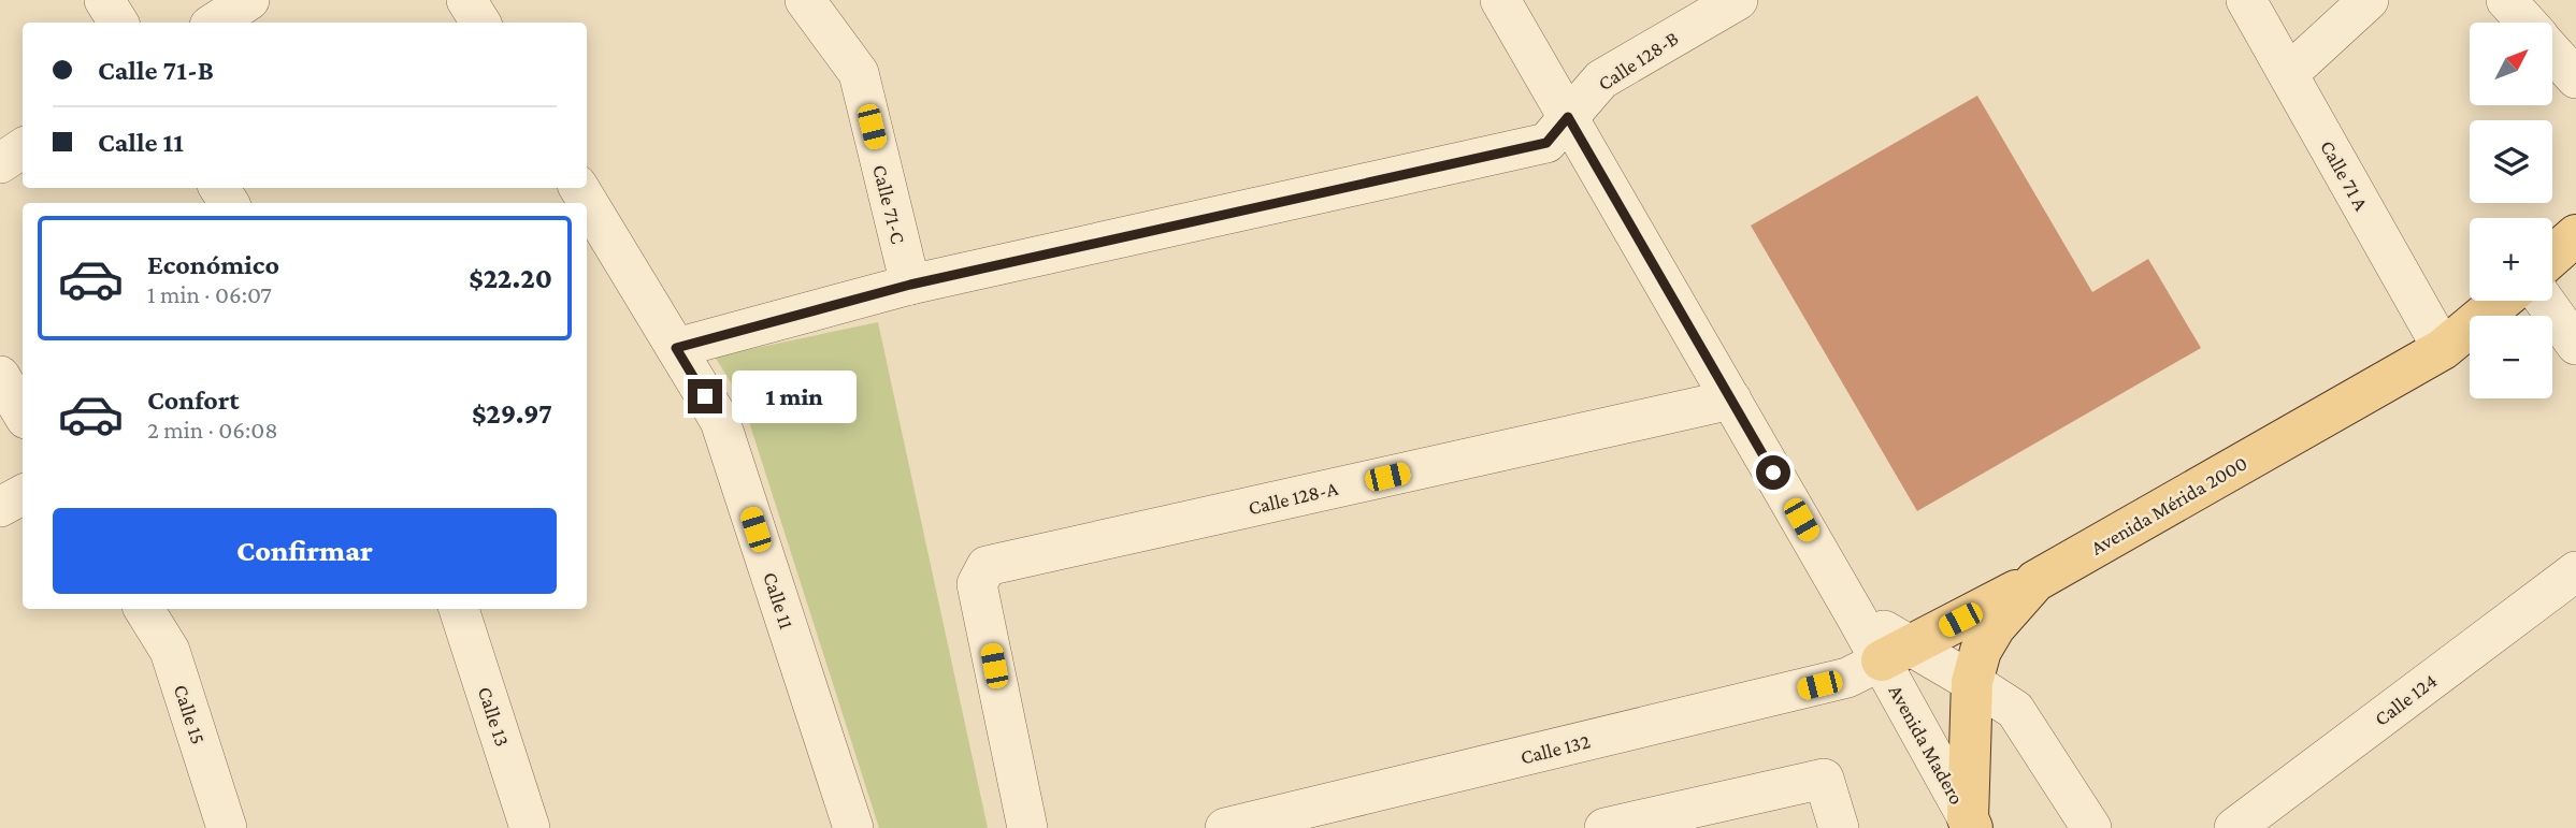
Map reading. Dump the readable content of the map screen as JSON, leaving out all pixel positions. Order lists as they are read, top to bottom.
{
  "streets": {
    "main road": ["Avenida Mérida 2000"],
    "street": [
      "Calle 128-B",
      "Calle 71 A",
      "Calle 71-C",
      "Calle 128-A",
      "Calle 11",
      "Calle 124",
      "Calle 15",
      "Calle 13",
      "Avenida Madero",
      "Calle 132"
    ]
  },
  "crossings": [
    ["Calle 128-B", "Calle 71-C"],
    ["Calle 128-B", "Calle 11"],
    ["Calle 71 A", "Avenida Mérida 2000"],
    ["Avenida Mérida 2000", "Avenida Madero"],
    ["Avenida Madero", "Calle 132"]
  ],
  "north": "top right",
  "page": {
    "map_buttons": ["+", "−"],
    "banner": ["Calle 71-B", "Calle 11"],
    "list": [
      {
        "name": "Económico",
        "note": "1 min · 06:07",
        "value": "$22.20"
      },
      {
        "name": "Confort",
        "note": "2 min · 06:08",
        "value": "$29.97"
      }
    ],
    "bubble": "1 min",
    "buttons": "Confirmar"
  }
}
